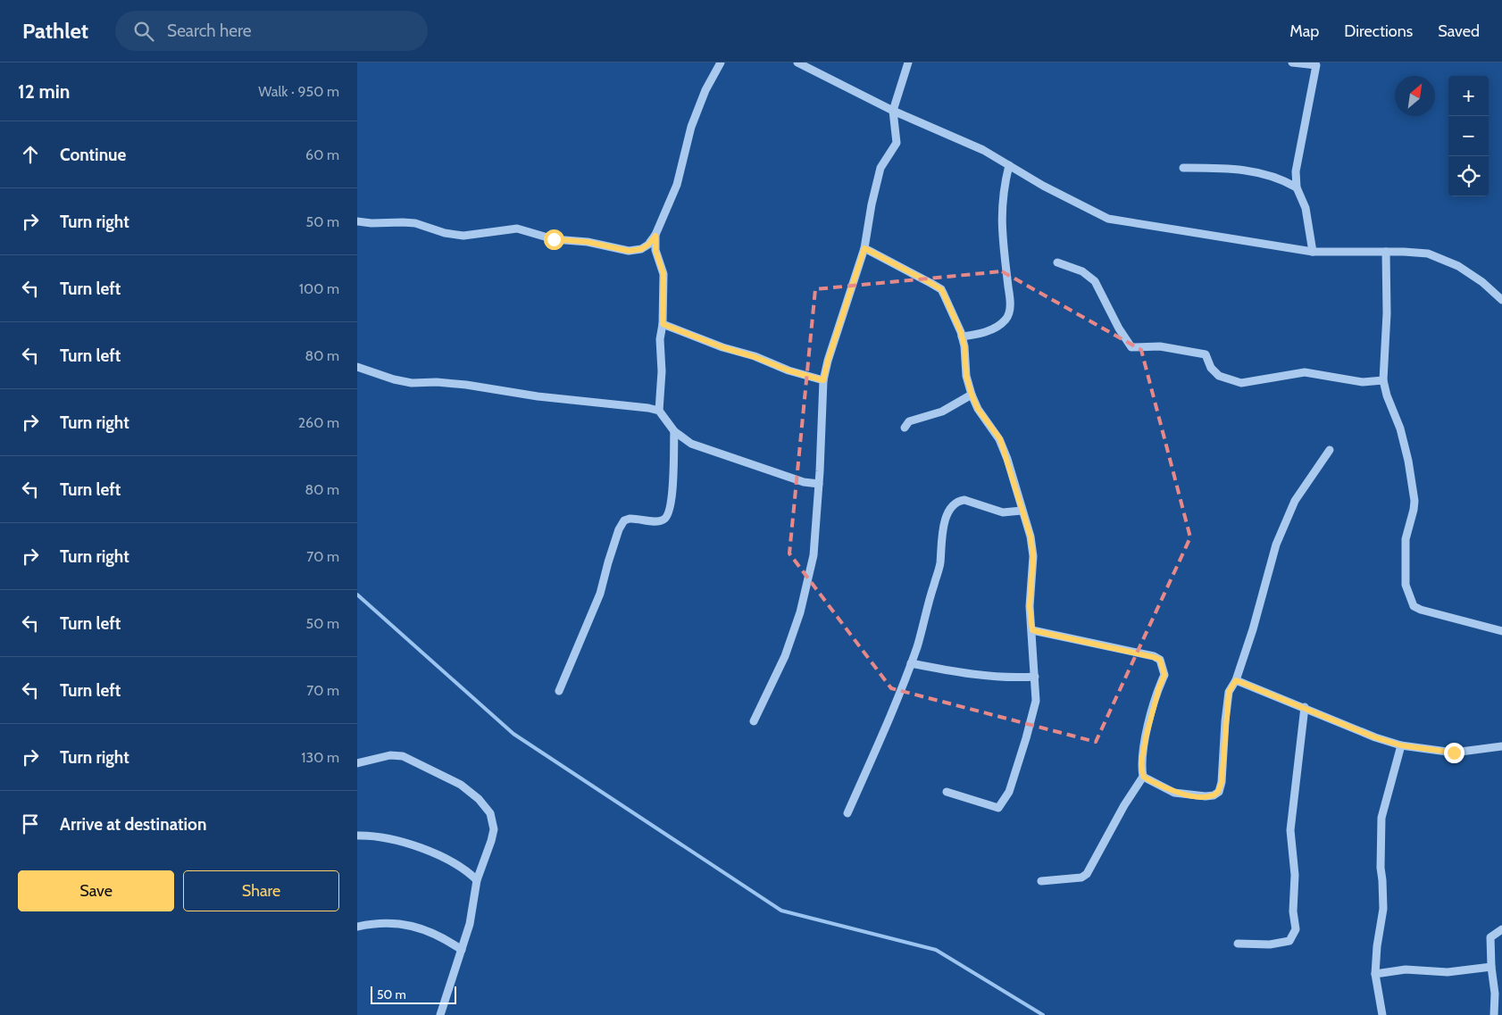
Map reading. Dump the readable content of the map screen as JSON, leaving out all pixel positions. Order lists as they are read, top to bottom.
{
  "scale_bar": "50 m",
  "north": "top right",
  "page": {
    "header": "Pathlet",
    "search": "Search here",
    "nav": ["Map", "Directions", "Saved"],
    "heading": ["12 min", "Walk · 950 m"],
    "map_buttons": ["+", "−"],
    "list": [
      ["Continue", "60 m"],
      ["Turn right", "50 m"],
      ["Turn left", "100 m"],
      ["Turn left", "80 m"],
      ["Turn right", "260 m"],
      ["Turn left", "80 m"],
      ["Turn right", "70 m"],
      ["Turn left", "50 m"],
      ["Turn left", "70 m"],
      ["Turn right", "130 m"],
      "Arrive at destination"
    ],
    "buttons": ["Save", "Share"],
    "scale": "50 m"
  }
}
